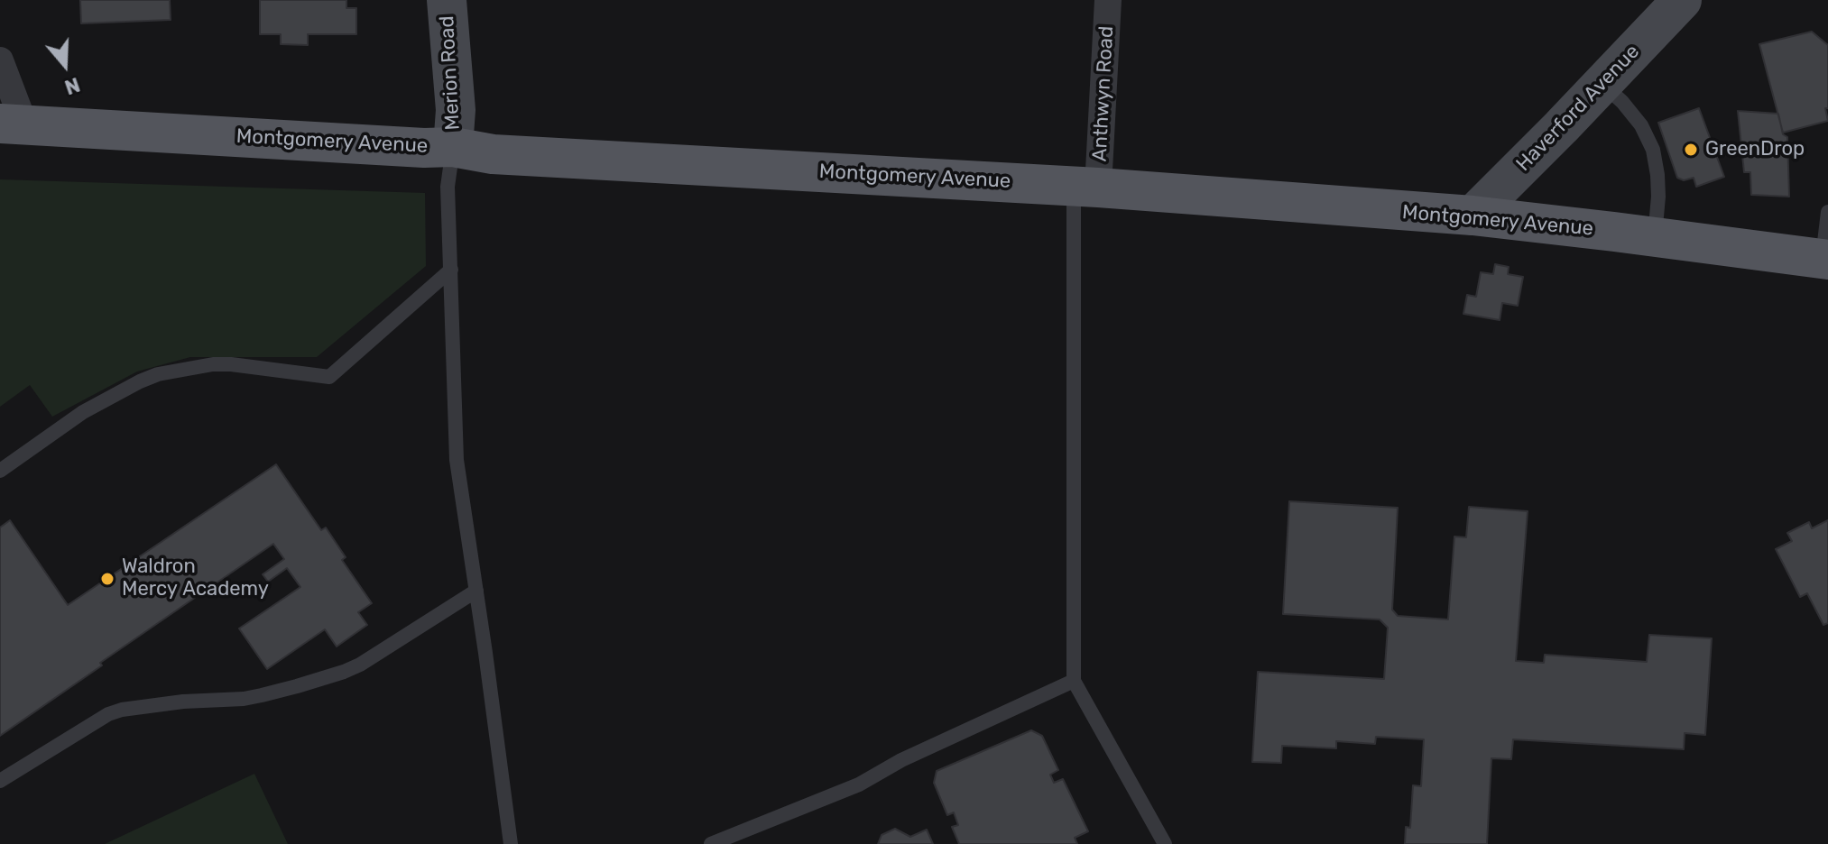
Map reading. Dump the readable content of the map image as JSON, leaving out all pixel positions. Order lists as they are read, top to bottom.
{
  "streets": {
    "main road": ["Montgomery Avenue"],
    "street": ["Merion Road", "Anthwyn Road", "Haverford Avenue"]
  },
  "crossings": [
    ["Merion Road", "Montgomery Avenue"],
    ["Anthwyn Road", "Montgomery Avenue"],
    ["Haverford Avenue", "Montgomery Avenue"]
  ],
  "places": ["GreenDrop", "Waldron Mercy Academy"],
  "north": "bottom"
}
